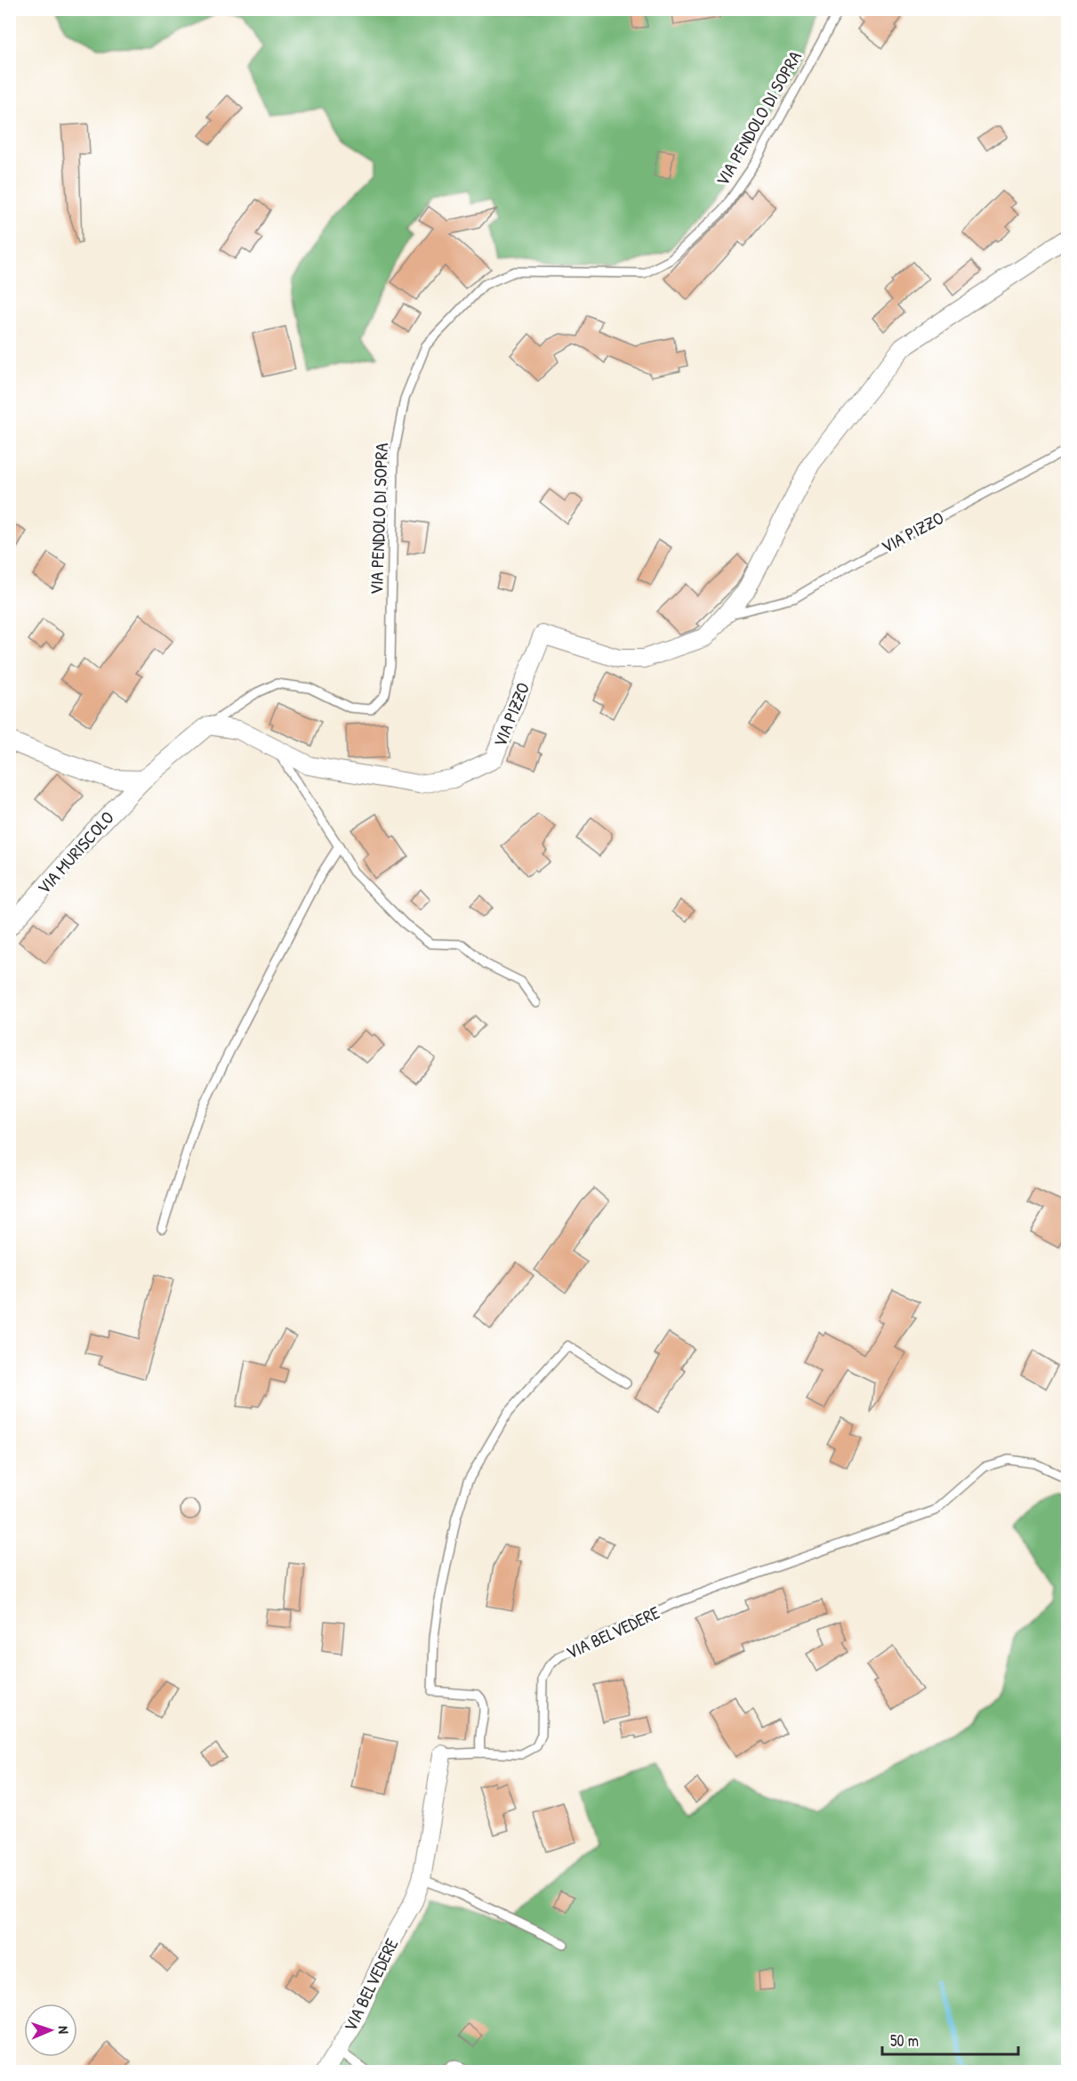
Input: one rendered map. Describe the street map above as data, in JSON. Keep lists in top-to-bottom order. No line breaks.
{"streets":{"street":["VIA PIZZO","VIA MURISCOLO","VIA BELVEDERE"],"lane":["VIA PENDOLO DI SOPRA"]},"crossings":[["VIA PENDOLO DI SOPRA","VIA PIZZO"],["VIA PENDOLO DI SOPRA","VIA MURISCOLO"],["VIA PIZZO","VIA MURISCOLO"]],"scale_bar":"50 m","north":"right"}
